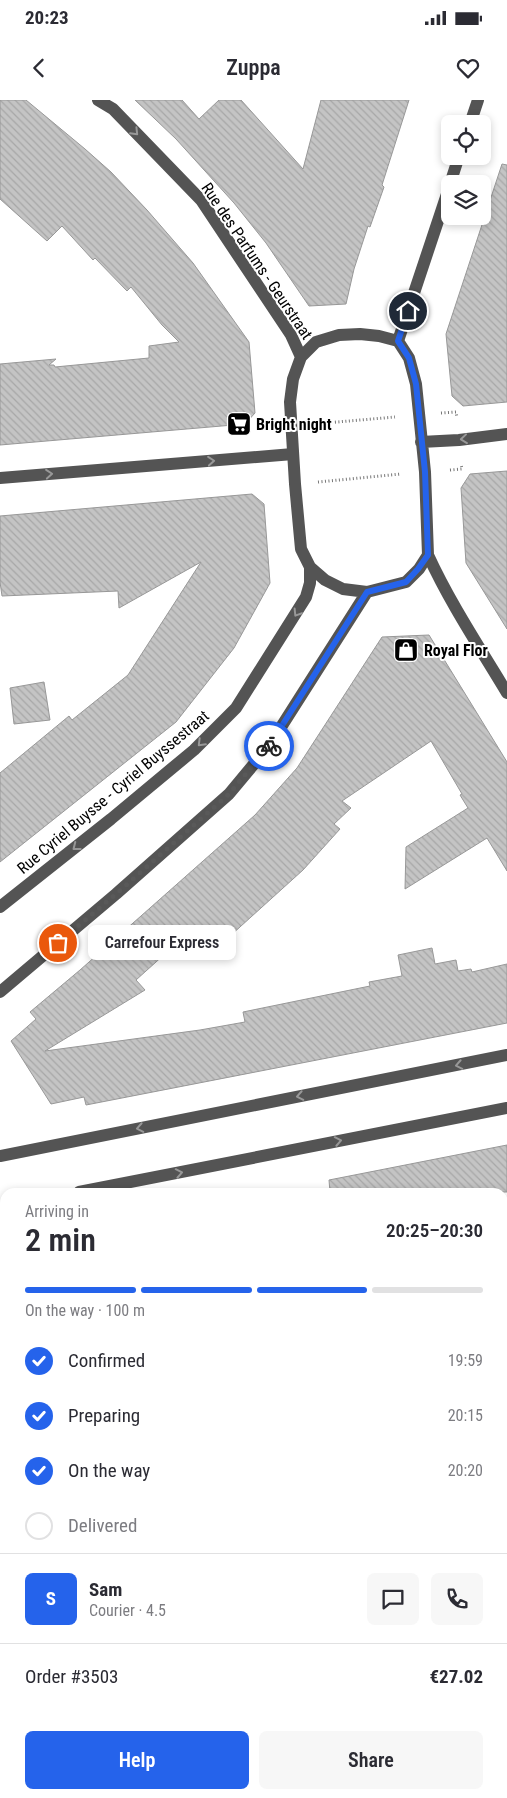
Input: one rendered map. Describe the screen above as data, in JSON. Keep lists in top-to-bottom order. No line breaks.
{"streets":{"street":["Rue des Parfums - Geurstraat","Rue Cyriel Buysse - Cyriel Buyssestraat"]},"one_way":["Rue des Parfums - Geurstraat"],"places":{"supermarket":["Bright night"],"shop":["Royal Flor"],"other":["Carrefour Express"]},"page":{"status":"20:23","header":"Zuppa","bubble":"Carrefour Express","heading":["2 min","Arriving in","20:25–20:30"],"panel":["Sam","Courier · 4.5","Order #3503","€27.02"],"bar":"On the way · 100 m","list":[["Confirmed","19:59"],["Preparing","20:15"],["On the way","20:20"],"Delivered"],"round":"S","buttons":["Help","Share"]}}
